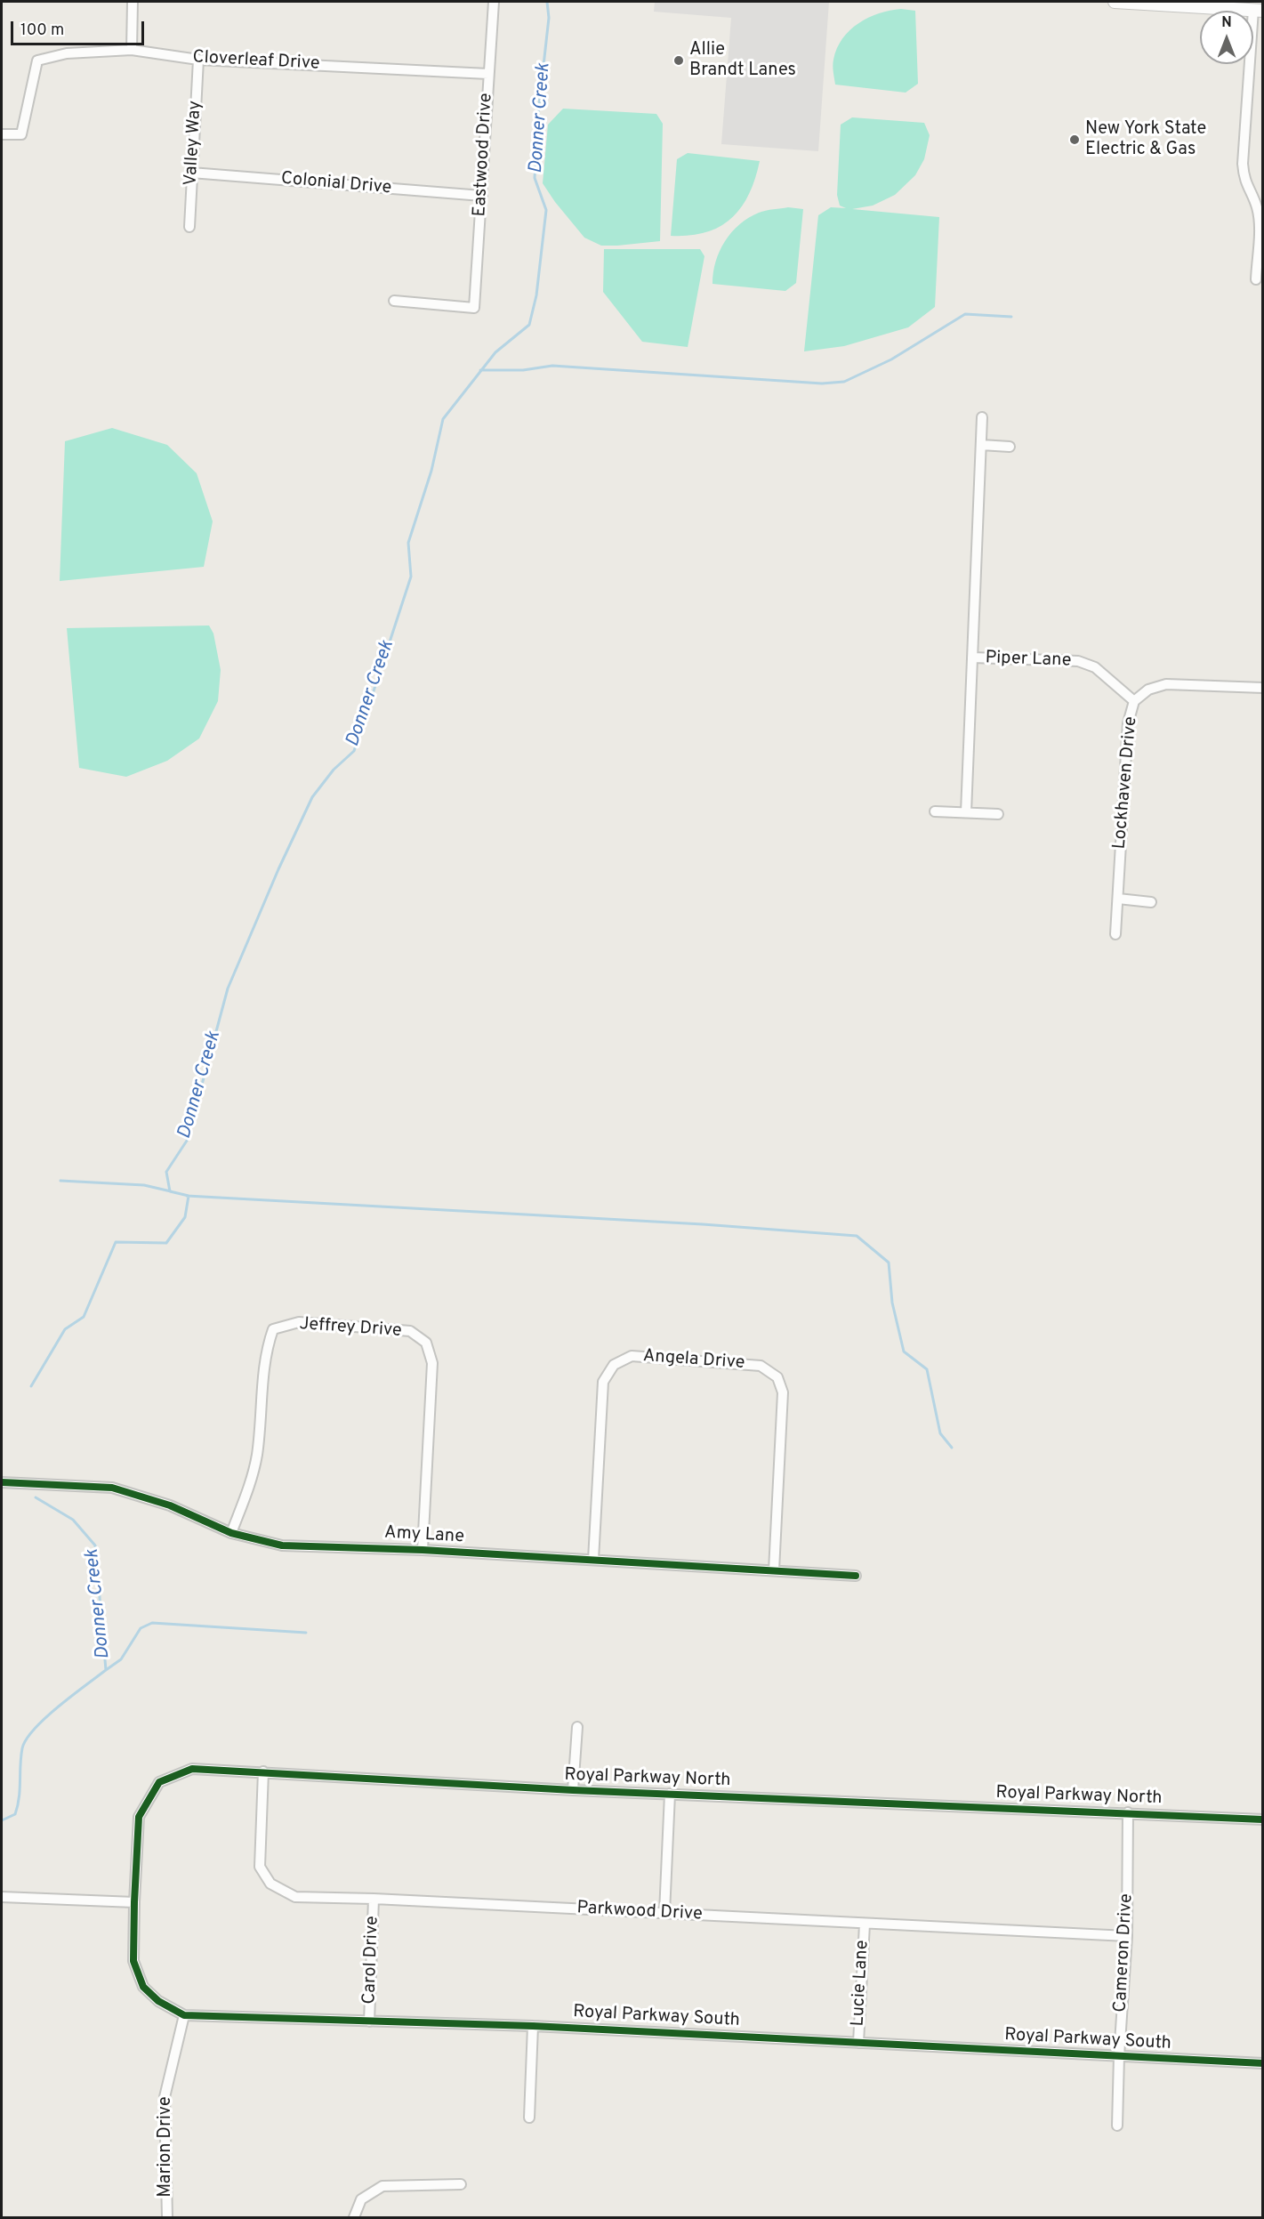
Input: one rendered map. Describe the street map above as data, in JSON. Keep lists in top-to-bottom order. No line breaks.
{"streets":{"street":["Cloverleaf Drive","Valley Way","Eastwood Drive","Colonial Drive","Piper Lane","Lockhaven Drive","Jeffrey Drive","Angela Drive","Amy Lane","Royal Parkway North","Parkwood Drive","Cameron Drive","Carol Drive","Lucie Lane","Royal Parkway South","Marion Drive"]},"crossings":[["Cloverleaf Drive","Valley Way"],["Cloverleaf Drive","Eastwood Drive"],["Valley Way","Colonial Drive"],["Eastwood Drive","Colonial Drive"],["Piper Lane","Lockhaven Drive"],["Jeffrey Drive","Amy Lane"],["Angela Drive","Amy Lane"],["Royal Parkway North","Parkwood Drive"],["Royal Parkway North","Cameron Drive"],["Royal Parkway North","Royal Parkway South"],["Parkwood Drive","Cameron Drive"],["Parkwood Drive","Carol Drive"],["Parkwood Drive","Lucie Lane"],["Cameron Drive","Royal Parkway South"],["Carol Drive","Royal Parkway South"],["Lucie Lane","Royal Parkway South"],["Royal Parkway South","Marion Drive"]],"water":["Donner Creek"],"places":["Allie Brandt Lanes","New York State Electric & Gas"],"scale_bar":"100 m","north":"top"}
